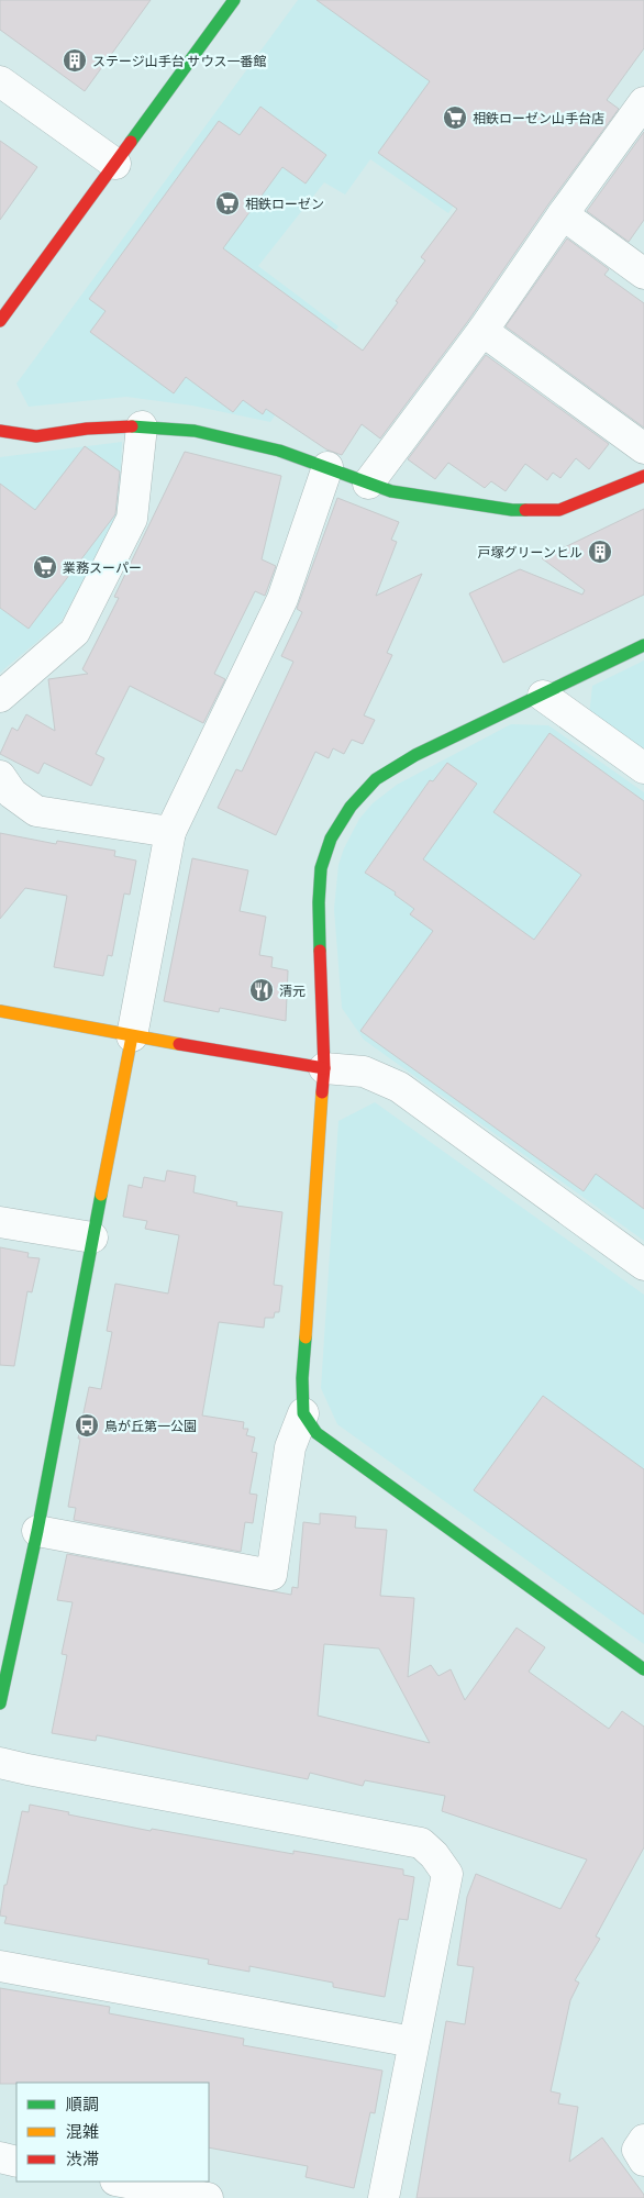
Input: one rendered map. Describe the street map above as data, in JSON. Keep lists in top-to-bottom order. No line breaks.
{"places":{"building":["ステージ山手台 サウス一番館","戸塚グリーンヒル"],"supermarket":["相鉄ローゼン山手台店","相鉄ローゼン","業務スーパー"],"restaurant":["清元"],"bus stop":["鳥が丘第一公園"]},"legend":["順調","混雑","渋滞"]}
